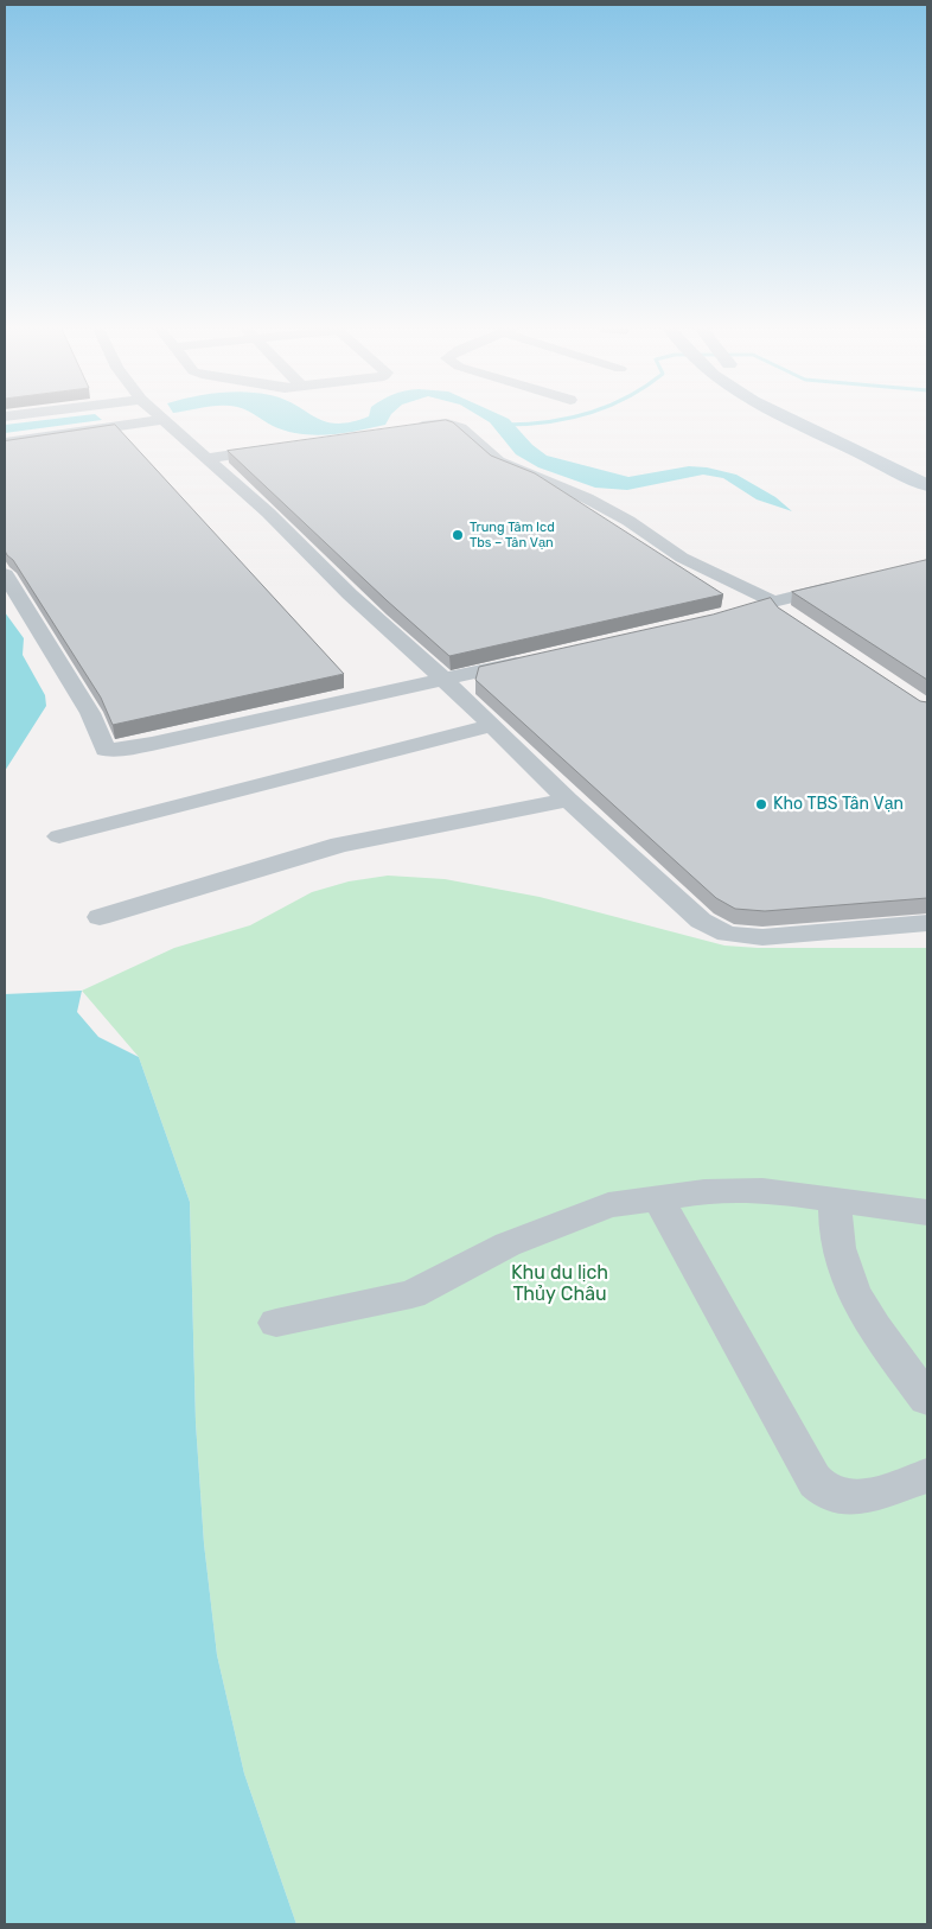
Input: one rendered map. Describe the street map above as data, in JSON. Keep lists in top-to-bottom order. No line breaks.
{"parks":["Khu du lịch Thủy Châu"],"places":["Trung Tâm Icd Tbs – Tân Vạn","Kho TBS Tân Vạn"]}
